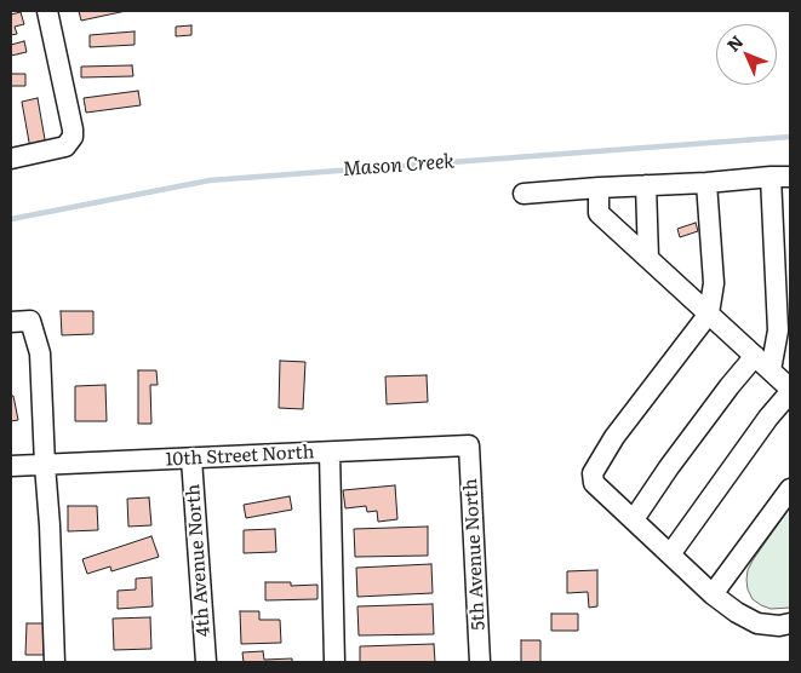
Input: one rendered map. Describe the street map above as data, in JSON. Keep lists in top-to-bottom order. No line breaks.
{"streets":{"street":["10th Street North","5th Avenue North","4th Avenue North"]},"crossings":[["10th Street North","5th Avenue North"],["10th Street North","4th Avenue North"]],"water":["Mason Creek"],"north":"top left"}
